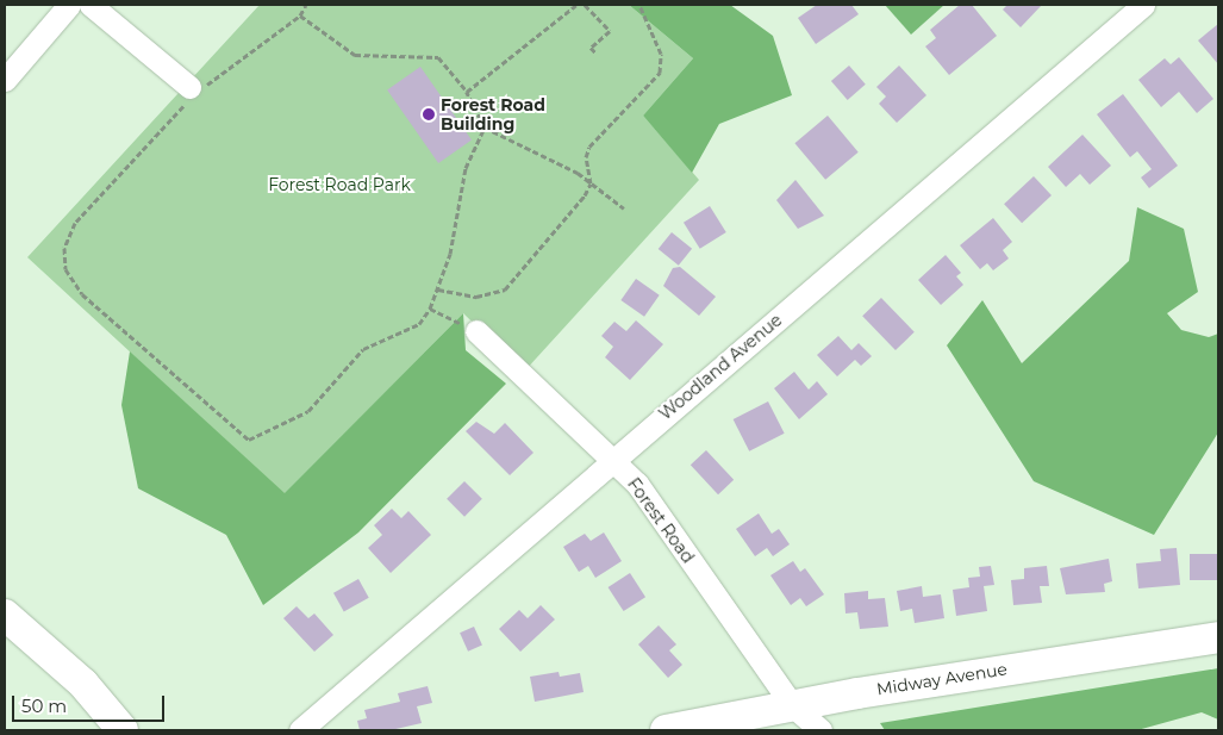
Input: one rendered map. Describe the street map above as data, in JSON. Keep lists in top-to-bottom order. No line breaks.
{"streets":{"main road":["Midway Avenue"],"street":["Woodland Avenue","Forest Road"]},"crossings":[["Woodland Avenue","Forest Road"],["Forest Road","Midway Avenue"]],"parks":["Forest Road Park"],"places":["Forest Road Building"],"scale_bar":"50 m"}
